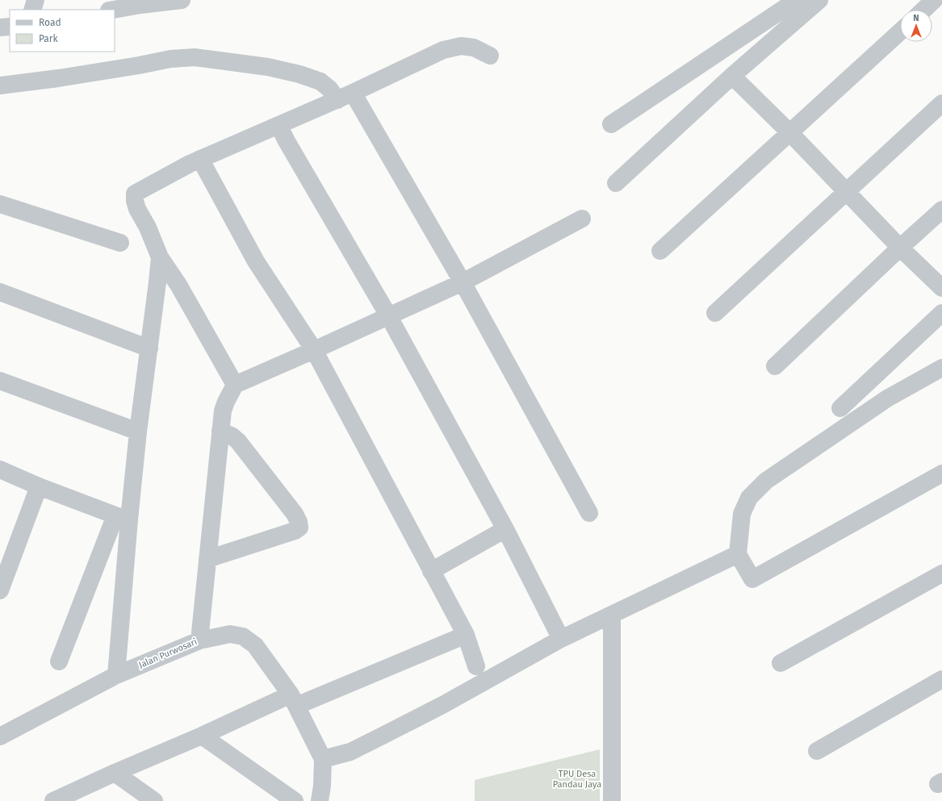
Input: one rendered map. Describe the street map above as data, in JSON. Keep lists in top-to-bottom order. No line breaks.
{"streets":{"street":["Jalan Purwosari"]},"parks":["TPU Desa Pandau Jaya"],"legend":["Road","Park"],"north":"top"}
